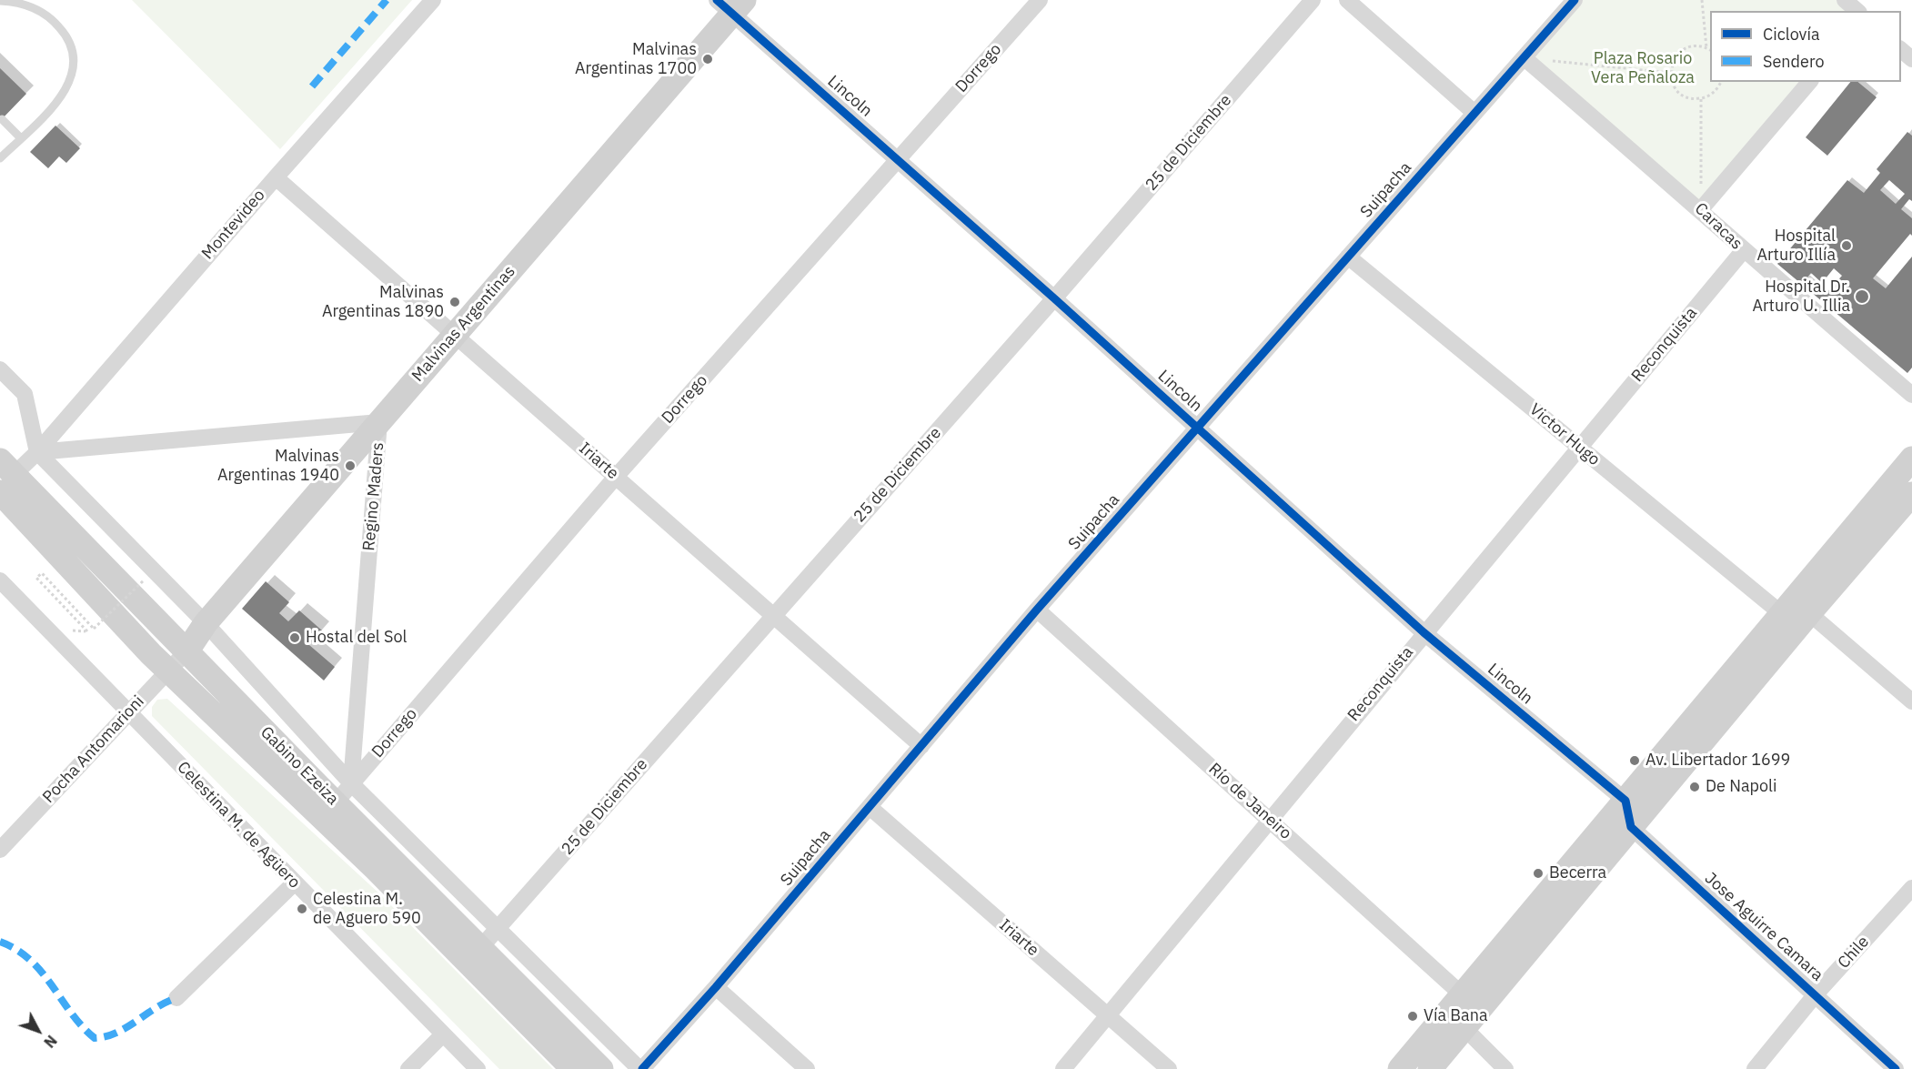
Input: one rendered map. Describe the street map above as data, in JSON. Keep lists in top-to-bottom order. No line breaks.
{"streets":{"main road":["Malvinas Argentinas","Gabino Ezeiza"],"street":["Dorrego","Lincoln","25 de Diciembre","Suipacha","Montevideo","Caracas","Reconquista","Victor Hugo","Iriarte","Regino Maders","Pocha Antomarioni","Río de Janeiro","Celestina M. de Agüero","Jose Aguirre Camara","Chile"]},"crossings":[["Dorrego","Lincoln"],["Dorrego","Iriarte"],["Dorrego","Regino Maders"],["Dorrego","Gabino Ezeiza"],["Lincoln","25 de Diciembre"],["Lincoln","Suipacha"],["Lincoln","Malvinas Argentinas"],["Lincoln","Reconquista"],["25 de Diciembre","Iriarte"],["25 de Diciembre","Gabino Ezeiza"],["Suipacha","Caracas"],["Suipacha","Victor Hugo"],["Suipacha","Iriarte"],["Suipacha","Río de Janeiro"],["Montevideo","Iriarte"],["Montevideo","Regino Maders"],["Montevideo","Gabino Ezeiza"],["Caracas","Reconquista"],["Malvinas Argentinas","Iriarte"],["Malvinas Argentinas","Regino Maders"],["Malvinas Argentinas","Pocha Antomarioni"],["Malvinas Argentinas","Gabino Ezeiza"],["Reconquista","Victor Hugo"],["Reconquista","Iriarte"],["Reconquista","Río de Janeiro"],["Pocha Antomarioni","Gabino Ezeiza"],["Pocha Antomarioni","Celestina M. de Agüero"],["Jose Aguirre Camara","Chile"]],"parks":["Plaza Rosario Vera Peñaloza"],"places":["Malvinas Argentinas 1700","Hospital Arturo Illía","Hospital Dr. Arturo U. Illia","Malvinas Argentinas 1890","Malvinas Argentinas 1940","Hostal del Sol","Av. Libertador 1699","De Napoli","Becerra","Celestina M. de Aguero 590","Vía Bana"],"legend":["Ciclovía","Sendero"],"north":"bottom right"}
